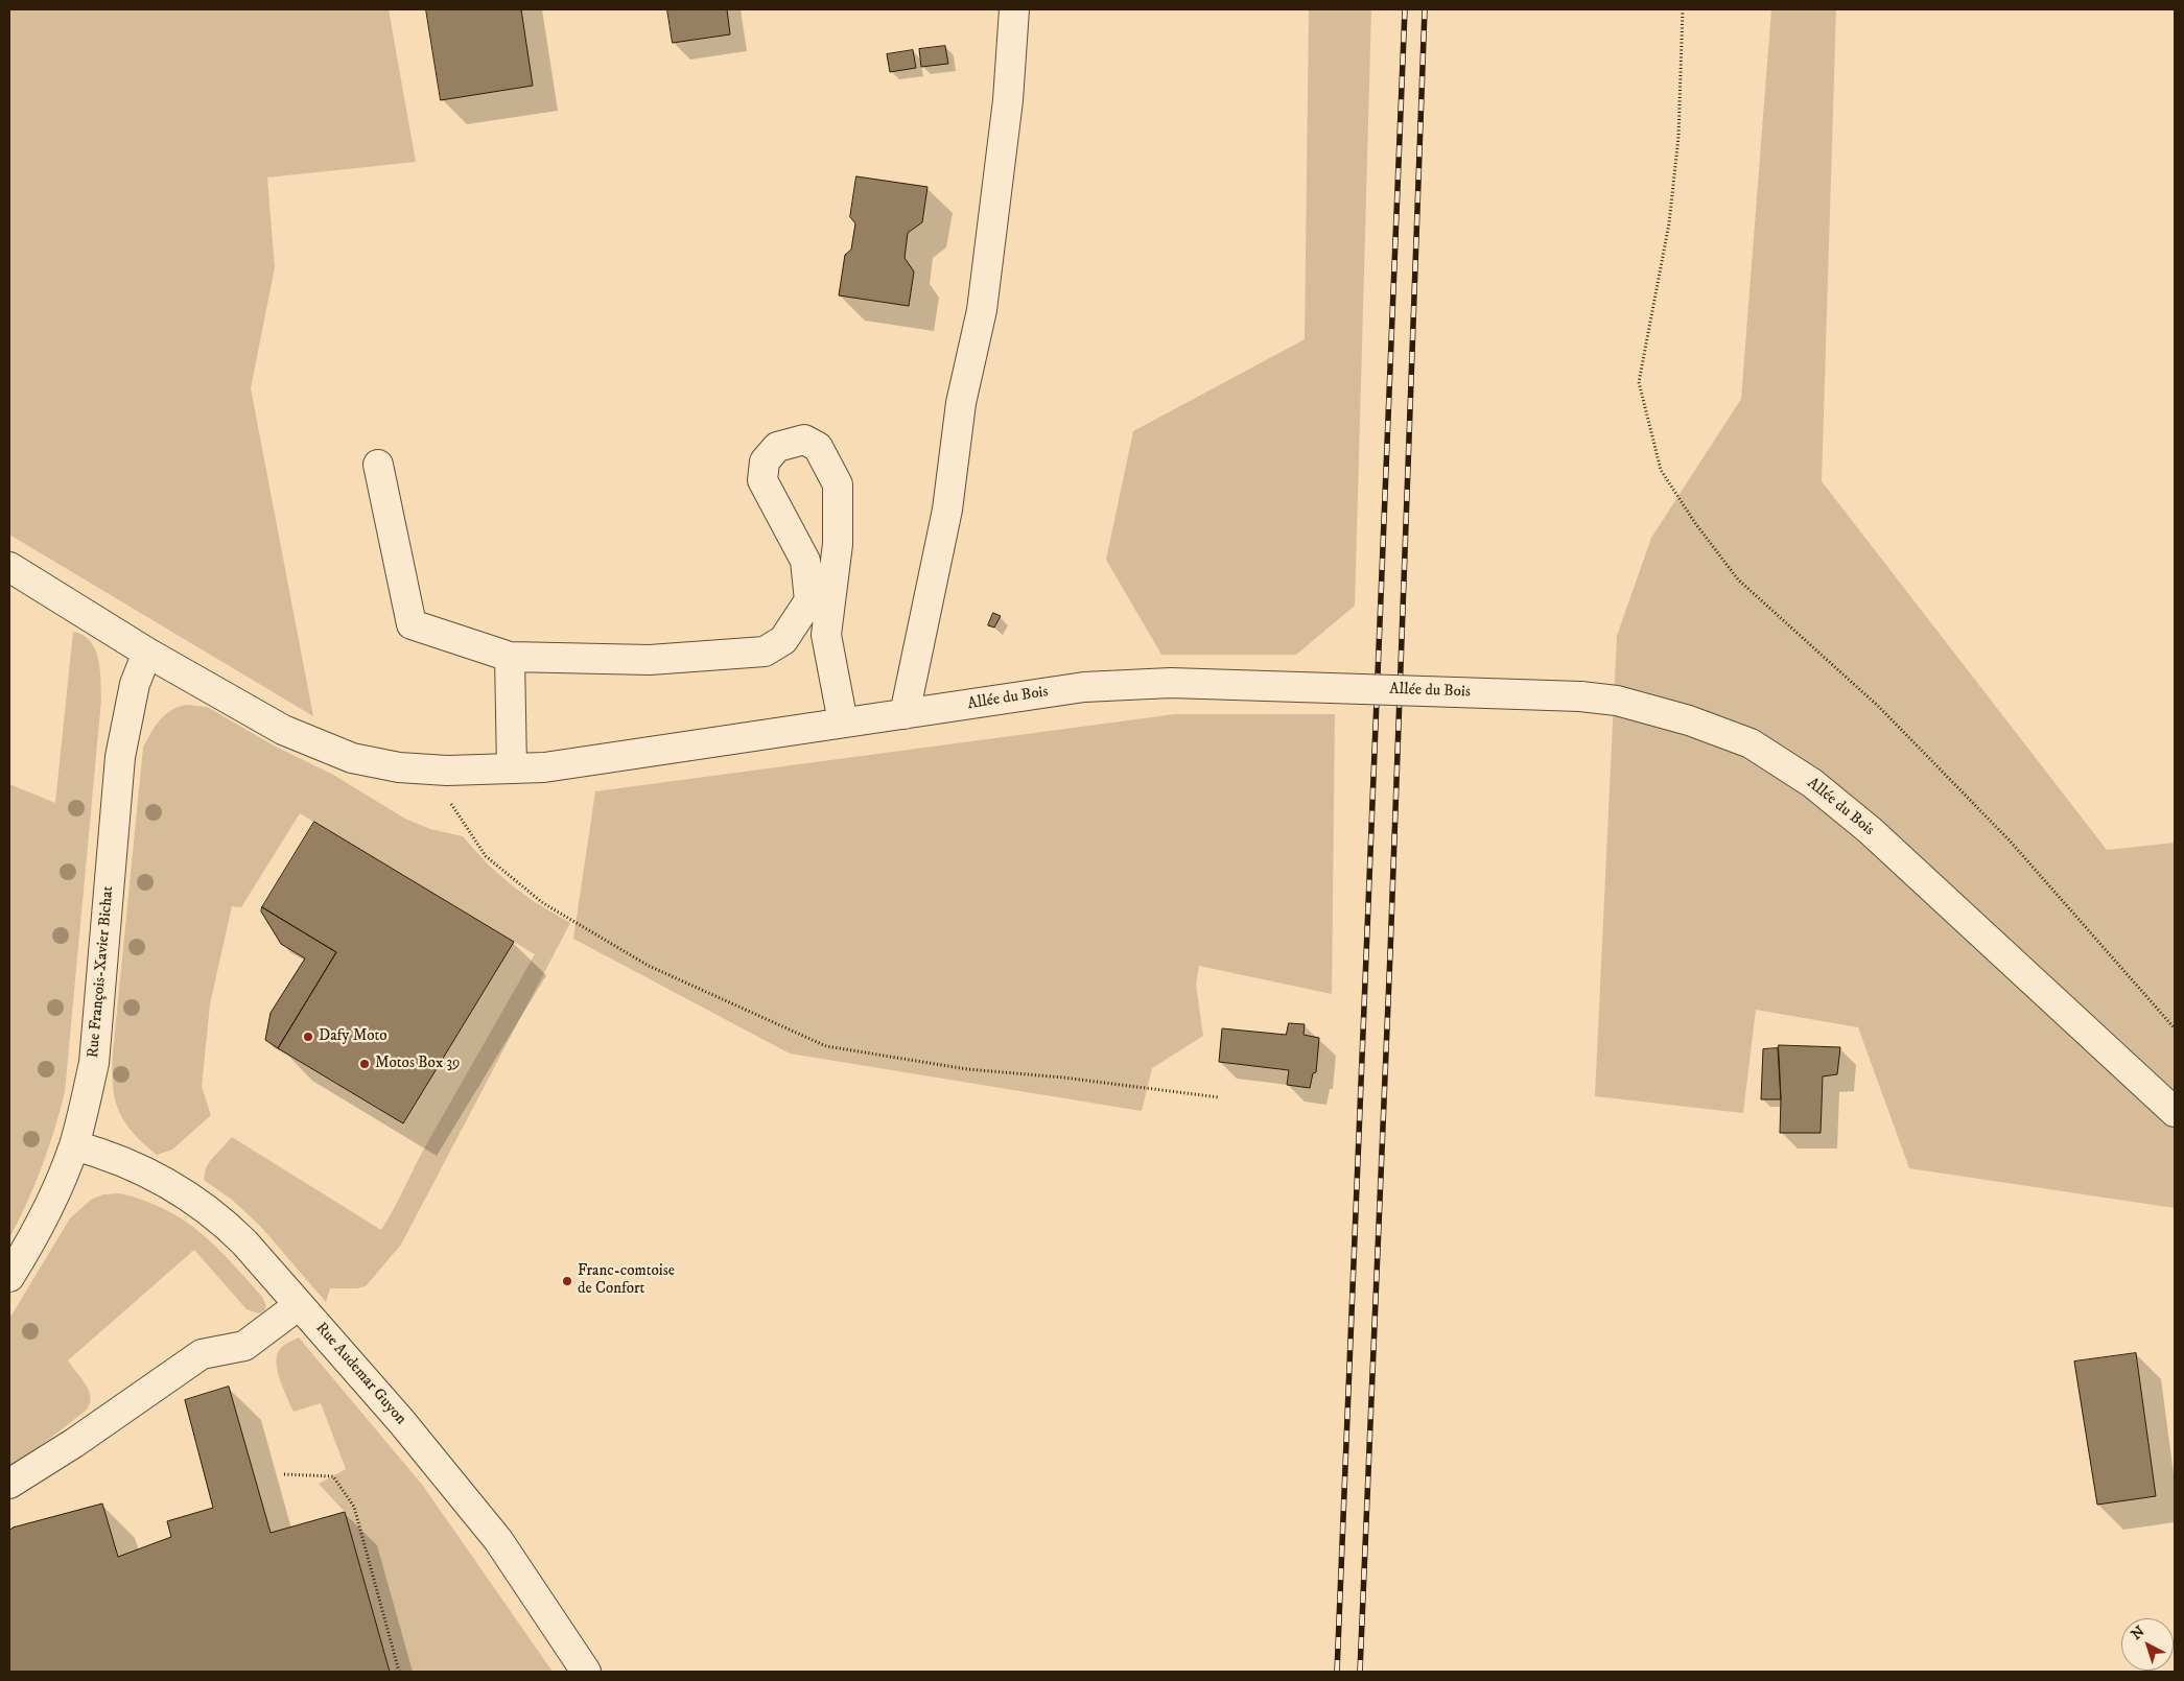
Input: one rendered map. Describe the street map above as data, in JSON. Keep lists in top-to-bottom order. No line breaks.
{"streets":{"street":["Allée du Bois","Rue François-Xavier Bichat","Rue Audemar Guyon"]},"crossings":[["Allée du Bois","Rue François-Xavier Bichat"],["Rue François-Xavier Bichat","Rue Audemar Guyon"]],"places":["Dafy Moto","Motos Box 39","Franc-comtoise de Confort"],"north":"top left"}
